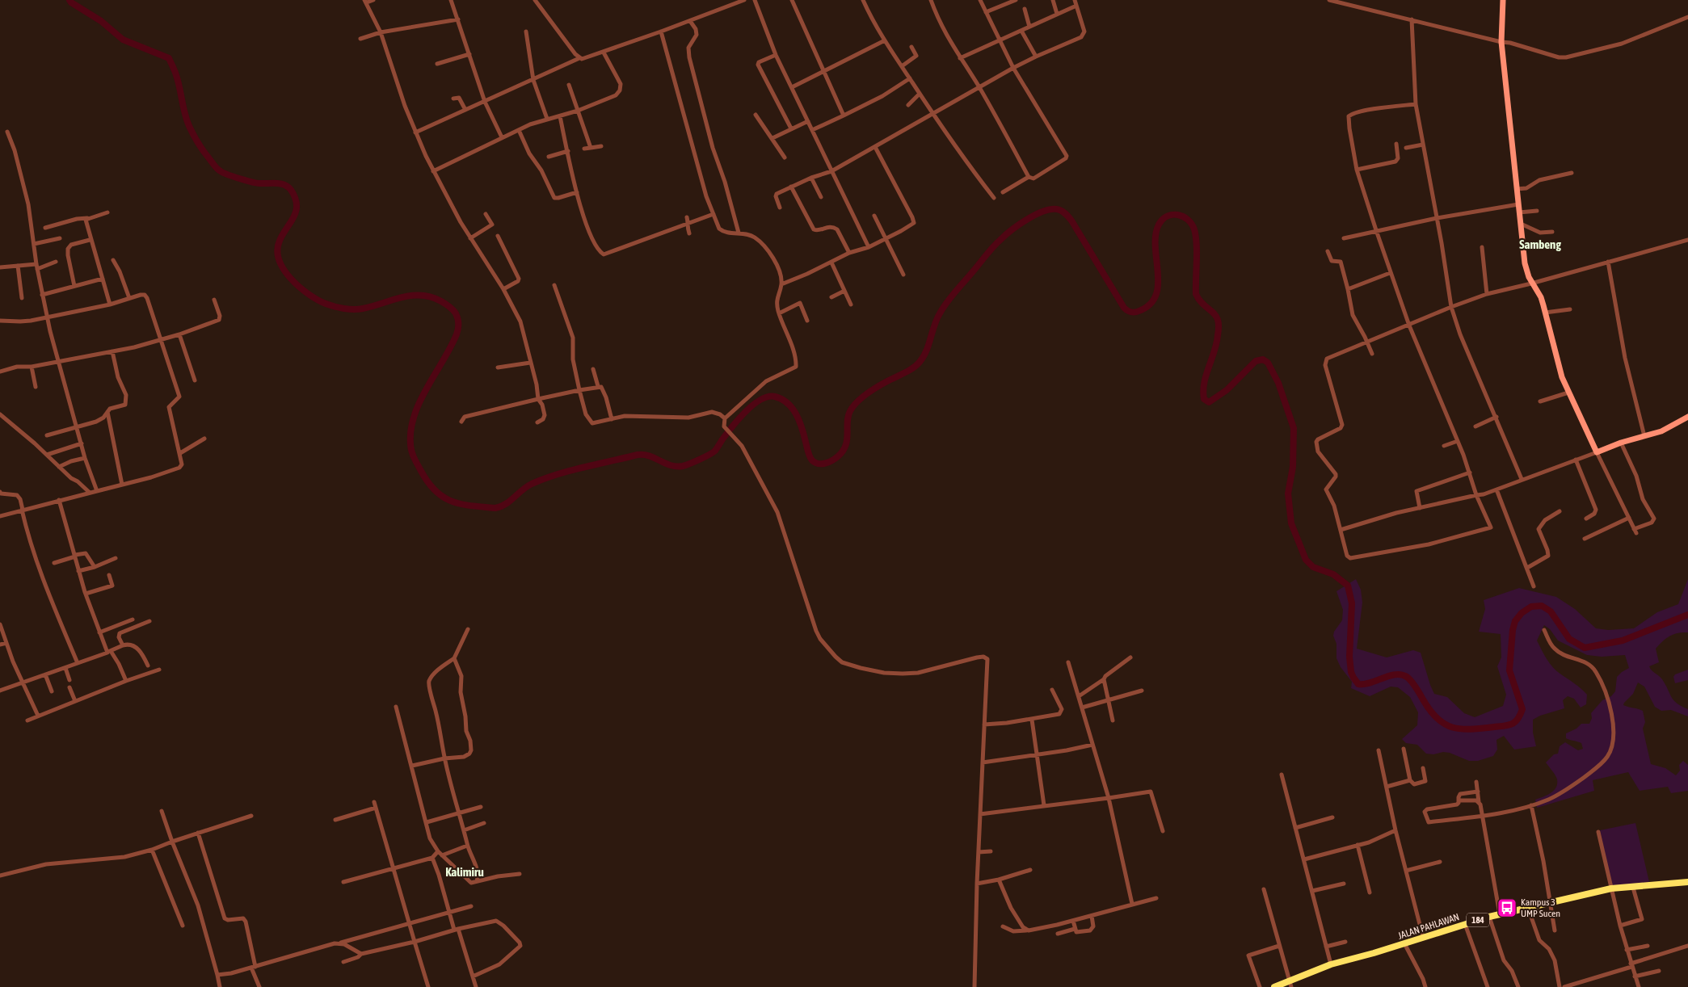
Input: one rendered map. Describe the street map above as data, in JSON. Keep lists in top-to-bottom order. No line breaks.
{"streets":{"main road":["184","JALAN PAHLAWAN"]},"districts":["Sambeng","Kalimiru"],"places":{"bus stop":["Kampus 3 UMP Sucen"]}}
